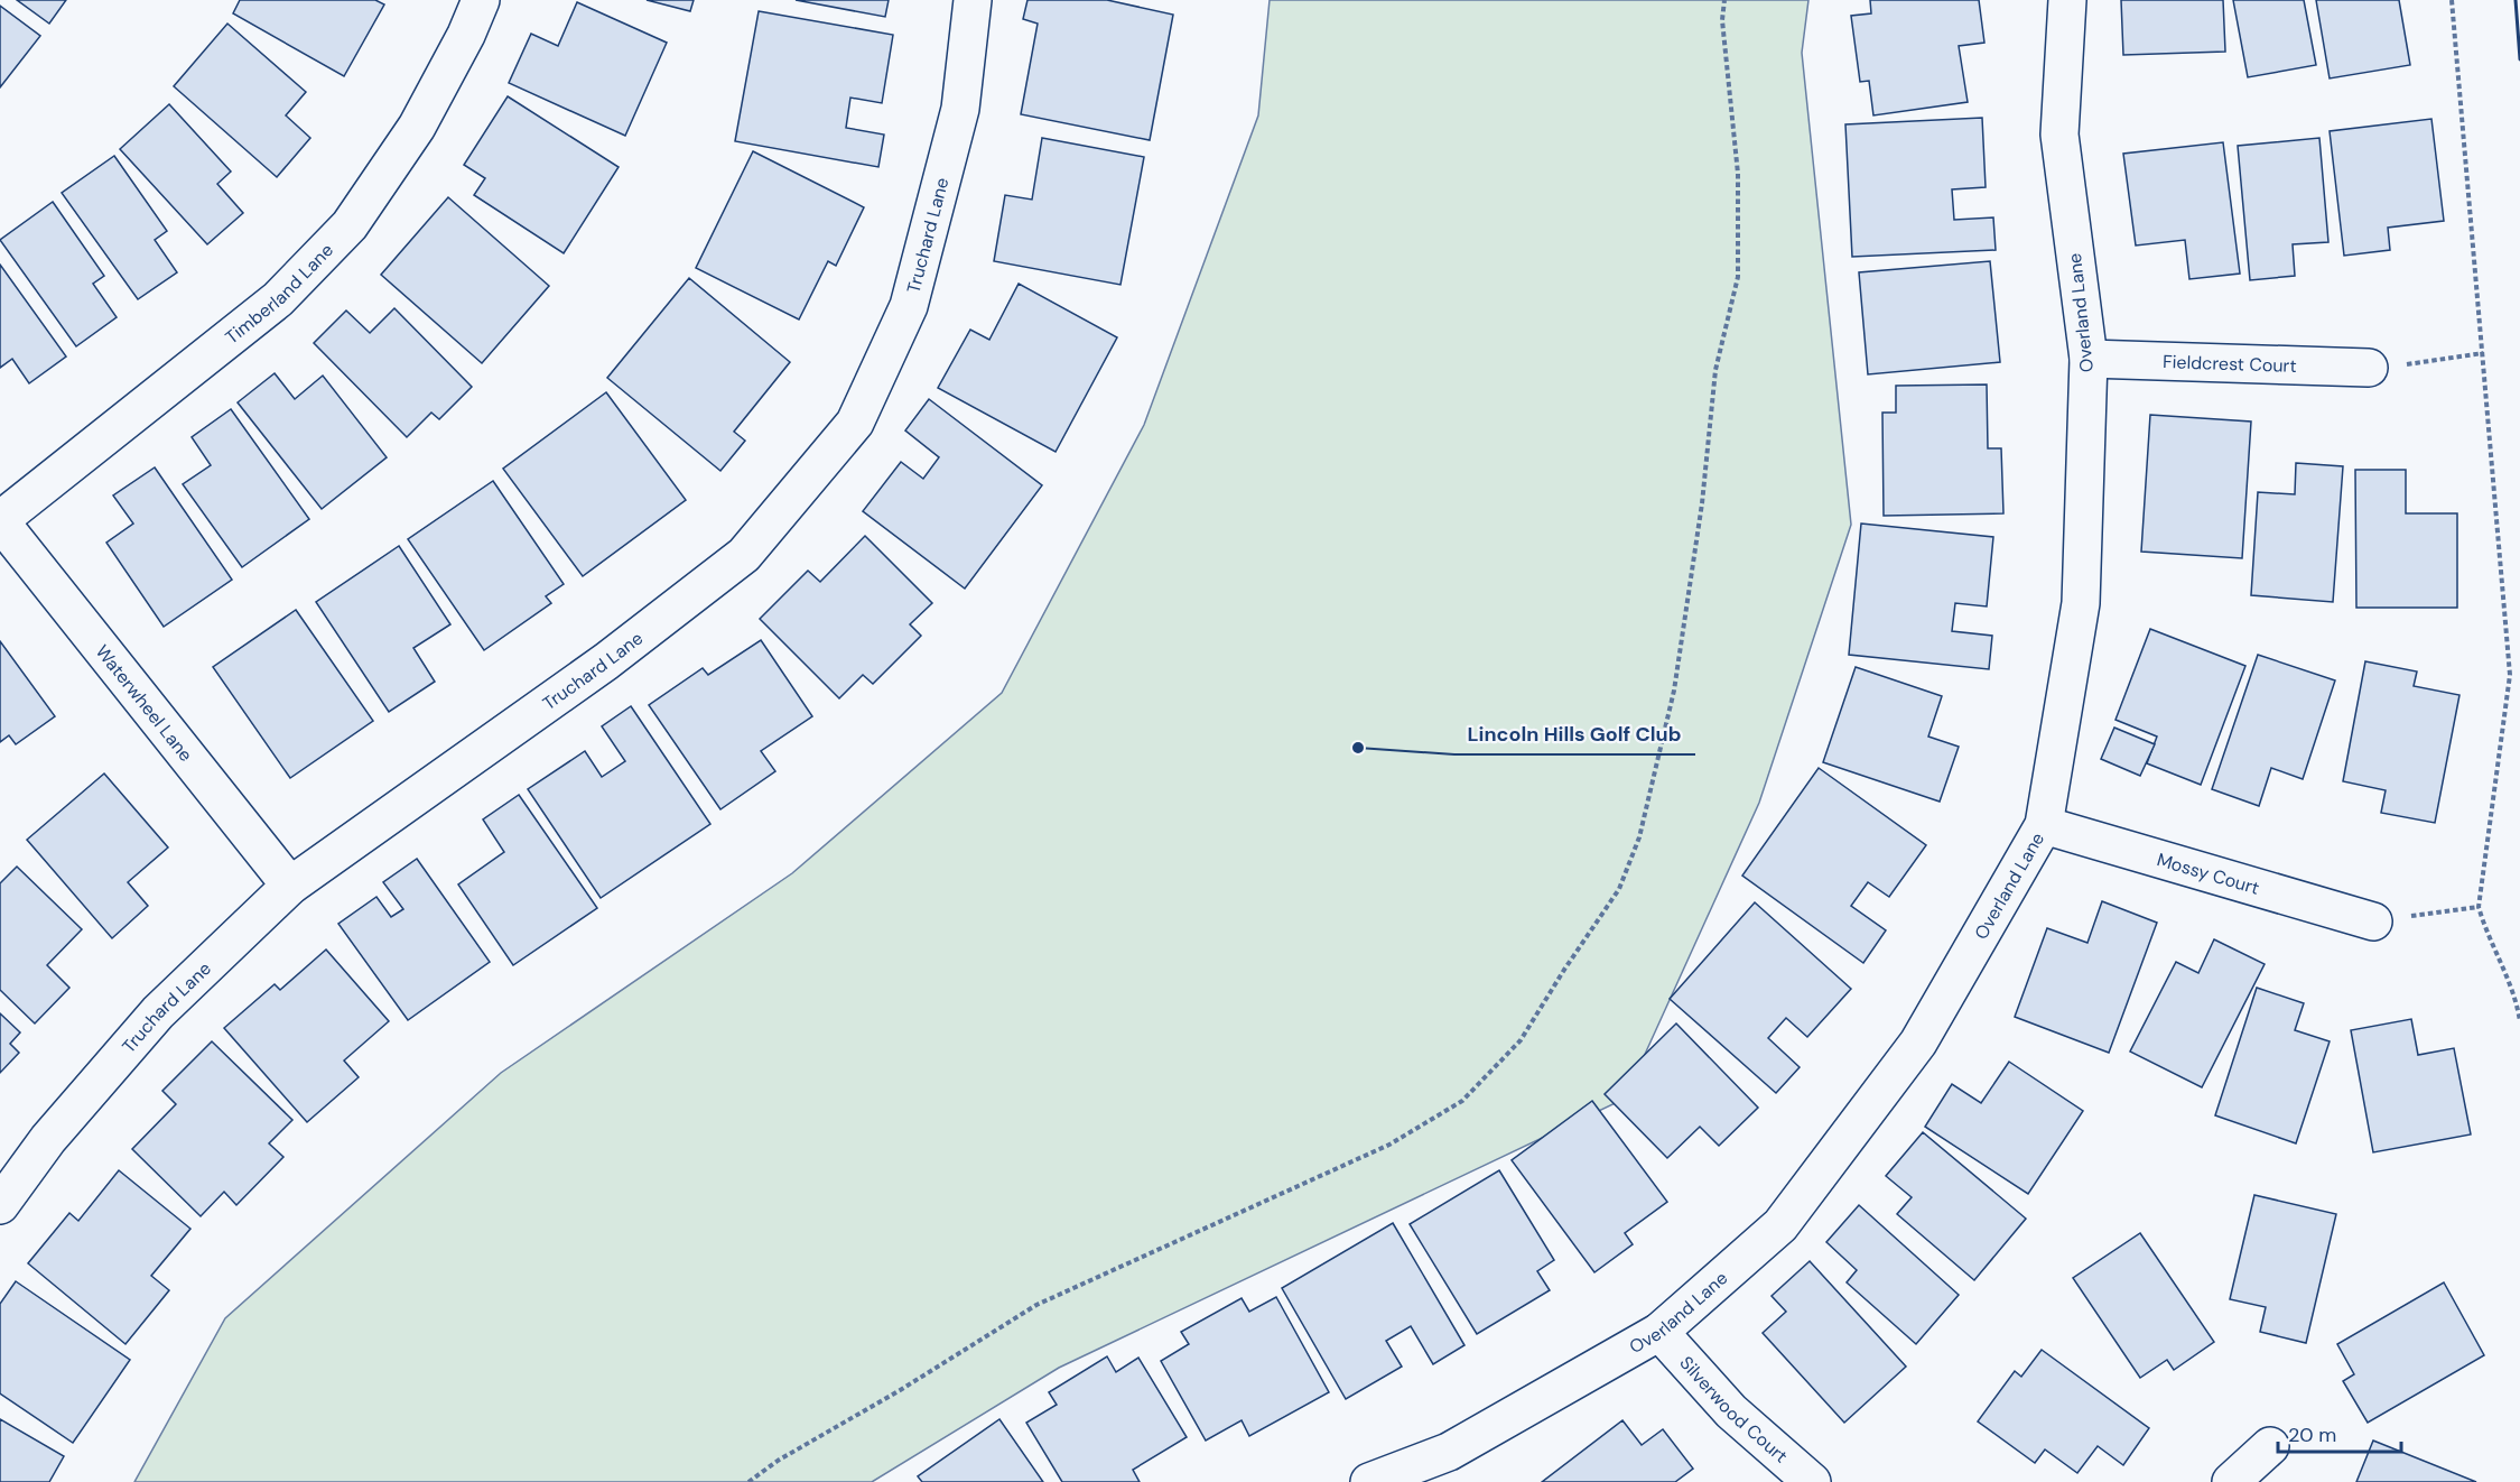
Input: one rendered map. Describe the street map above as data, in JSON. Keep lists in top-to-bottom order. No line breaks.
{"streets":{"street":["Truchard Lane","Timberland Lane","Overland Lane","Fieldcrest Court","Waterwheel Lane","Mossy Court","Silverwood Court"]},"crossings":[["Truchard Lane","Waterwheel Lane"],["Timberland Lane","Waterwheel Lane"],["Overland Lane","Fieldcrest Court"],["Overland Lane","Mossy Court"],["Overland Lane","Silverwood Court"]],"places":["Lincoln Hills Golf Club"],"scale_bar":"20 m"}
